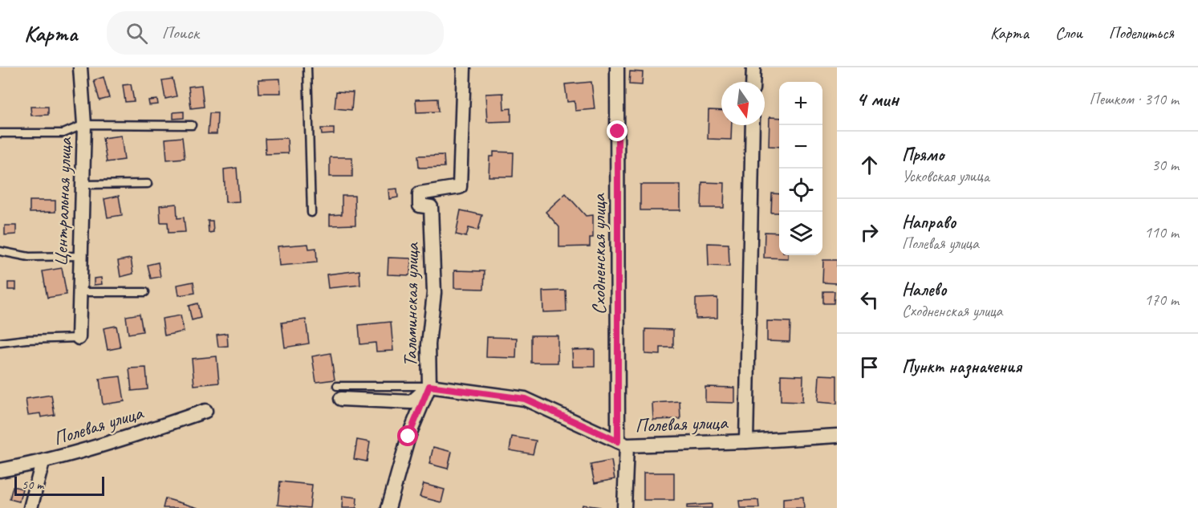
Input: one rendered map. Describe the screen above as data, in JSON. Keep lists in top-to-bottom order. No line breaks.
{"streets":{"street":["Центральная улица","Сходненская улица","Тальминская улица","Полевая улица"]},"crossings":[["Сходненская улица","Полевая улица"],["Тальминская улица","Полевая улица"]],"scale_bar":"50 m","north":"bottom","page":{"header":"Карта","search":"Поиск","nav":["Карта","Слои","Поделиться"],"heading":["4 мин","Пешком · 310 m"],"map_buttons":["+","−"],"list":[["Прямо","Усковская улица","30 m"],["Направо","Полевая улица","110 m"],["Налево","Сходненская улица","170 m"],"Пункт назначения"],"scale":"50 m"}}
